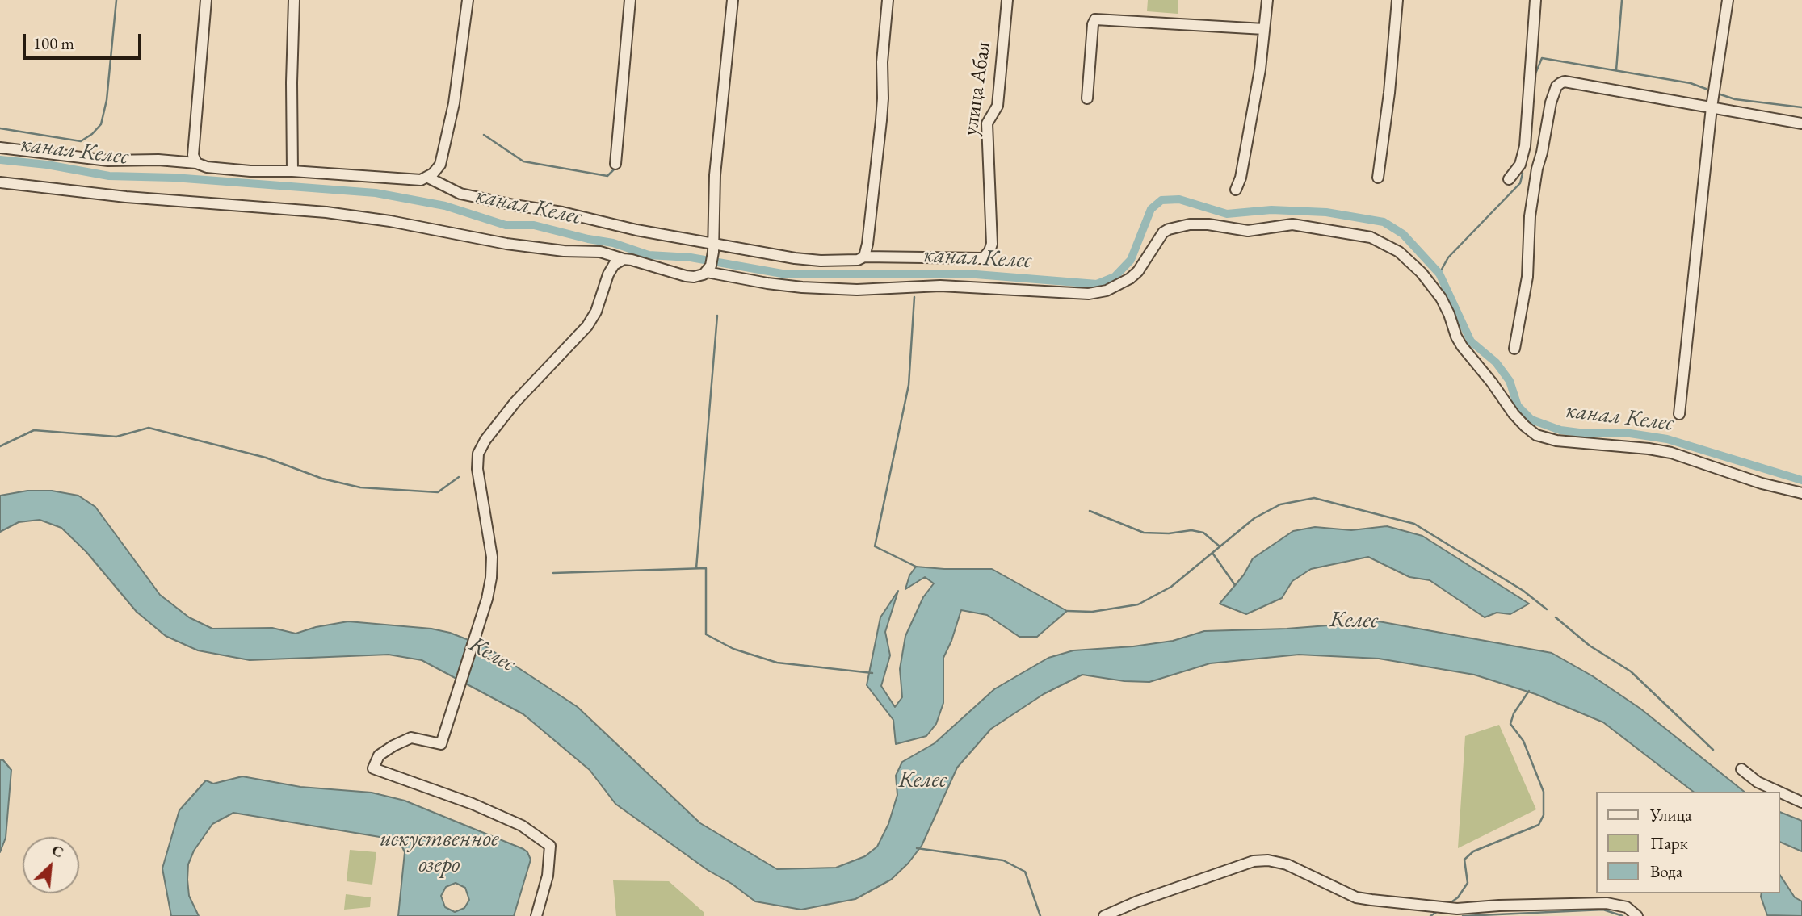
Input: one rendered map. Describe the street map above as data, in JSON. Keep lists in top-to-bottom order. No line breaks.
{"streets":{"street":["улица Абая"]},"water":["канал Келес","Келес","искуственное озеро"],"legend":["Улица","Парк","Вода"],"scale_bar":"100 m","north":"top right"}
